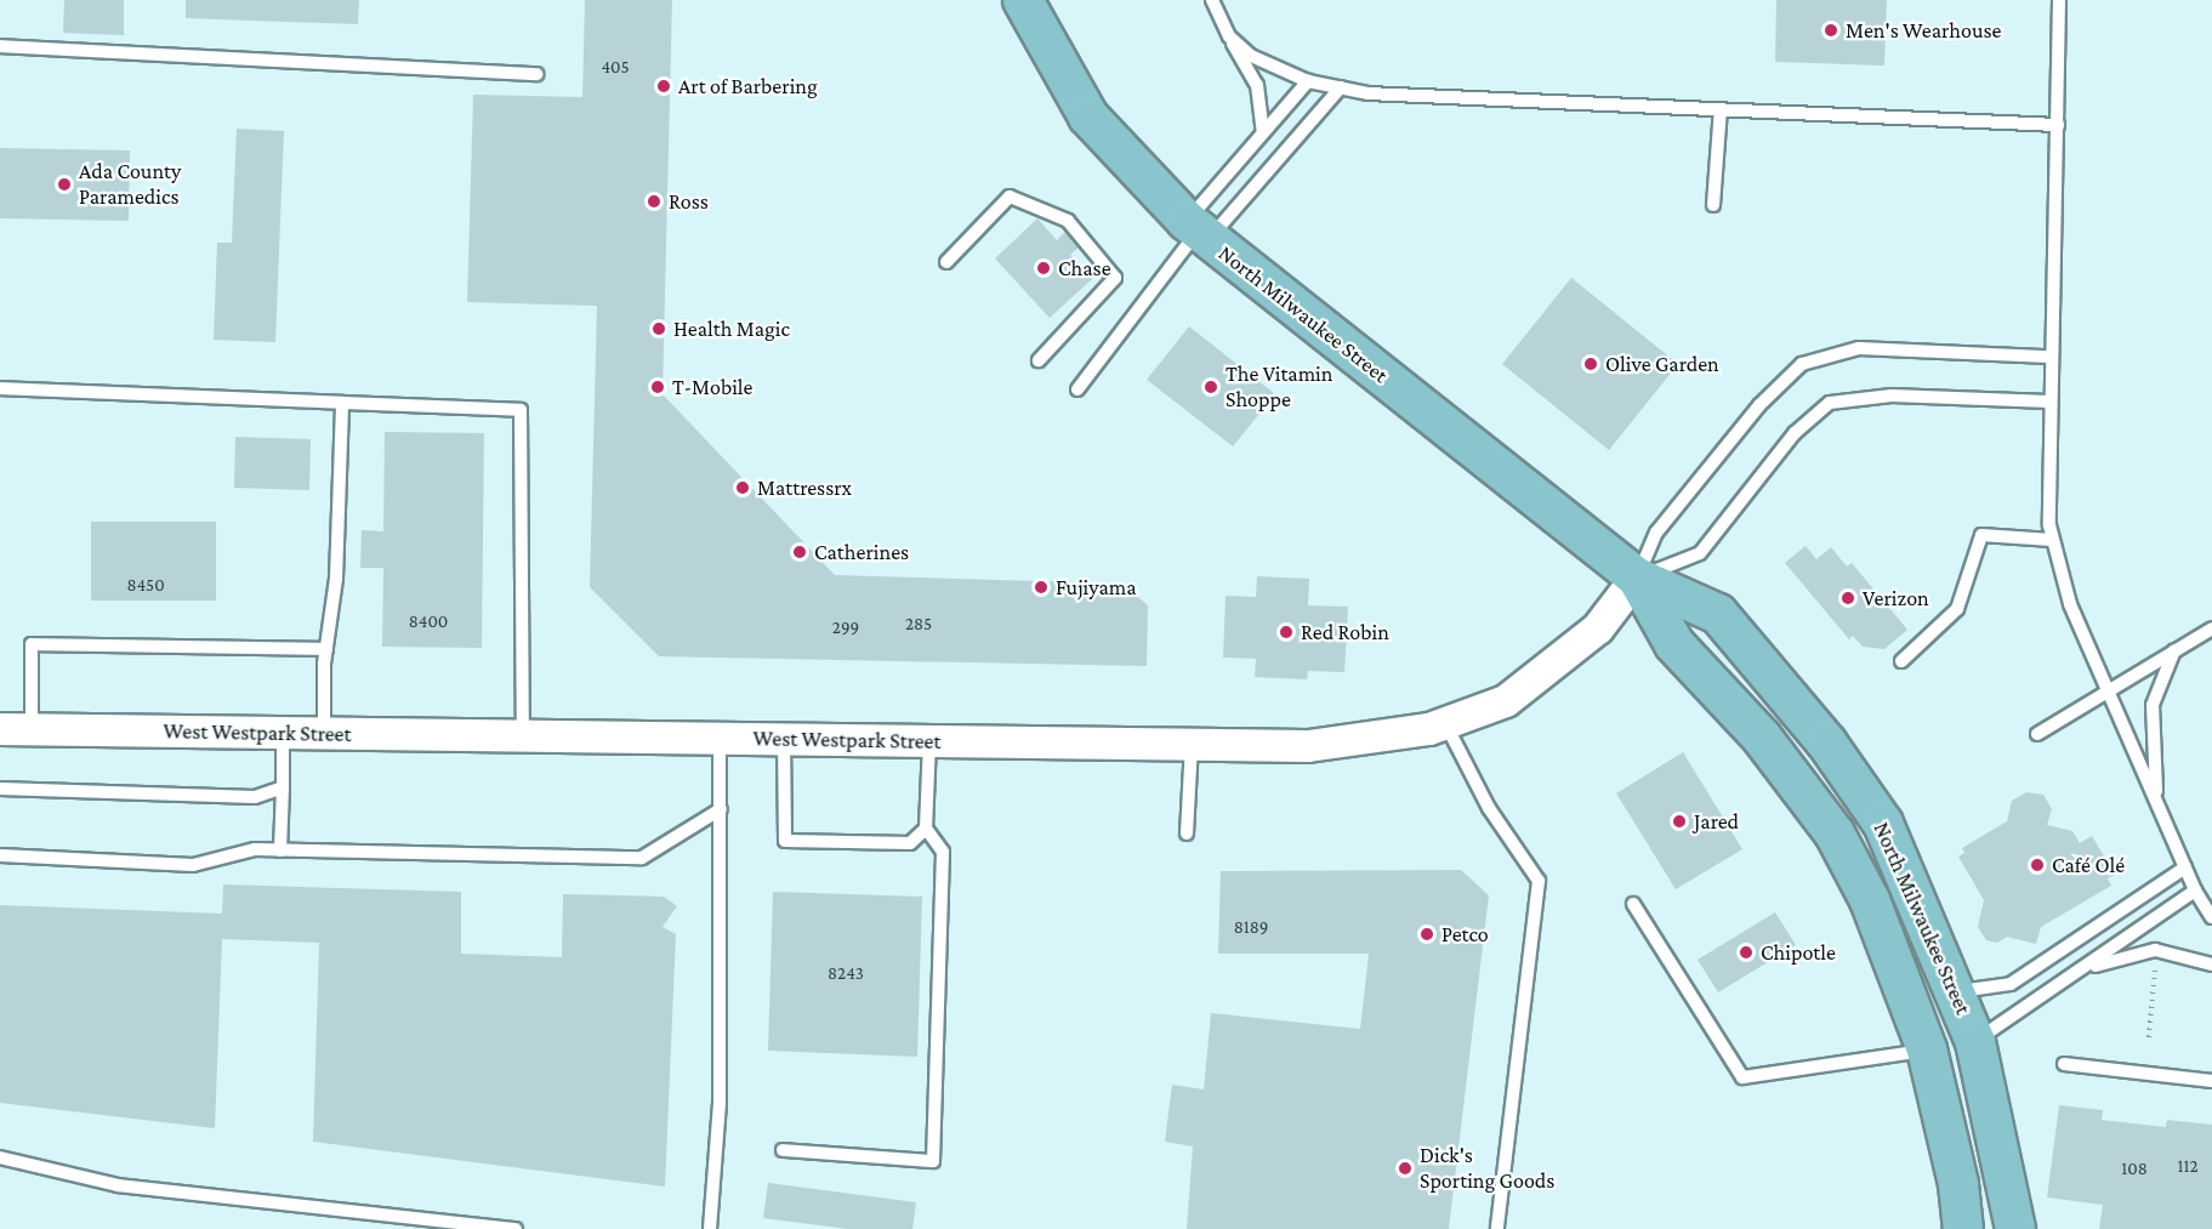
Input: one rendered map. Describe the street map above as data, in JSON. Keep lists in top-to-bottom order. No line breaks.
{"streets":{"main road":["North Milwaukee Street"],"street":["West Westpark Street"]},"crossings":[["North Milwaukee Street","West Westpark Street"]],"places":["Men's Wearhouse","Art of Barbering","Ada County Paramedics","Ross","Chase","Health Magic","Olive Garden","T-Mobile","The Vitamin Shoppe","Mattressrx","Catherines","Fujiyama","Verizon","Red Robin","Jared","Café Olé","Petco","Chipotle","Dick's Sporting Goods"],"house_numbers":["405","8450","8400","285","299","8189","8243","112","108"]}
